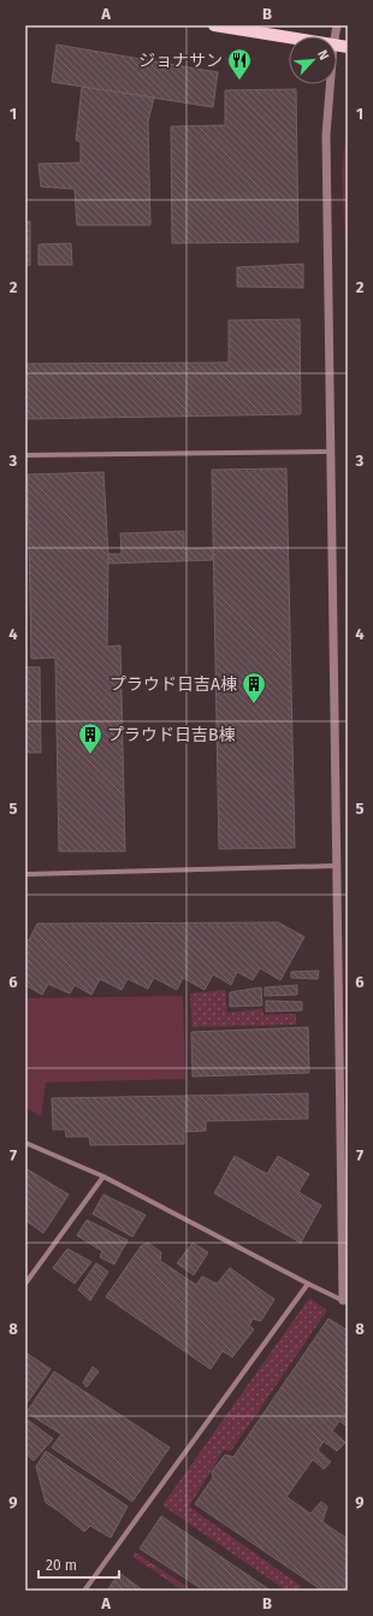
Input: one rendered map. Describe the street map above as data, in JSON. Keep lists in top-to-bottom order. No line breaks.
{"places":{"restaurant":["ジョナサン"],"building":["プラウド日吉A棟","プラウド日吉B棟"]},"scale_bar":"20 m","north":"top right","grid":{"columns":["A","B"],"rows":["1","2","3","4","5","6","7","8","9"]}}
